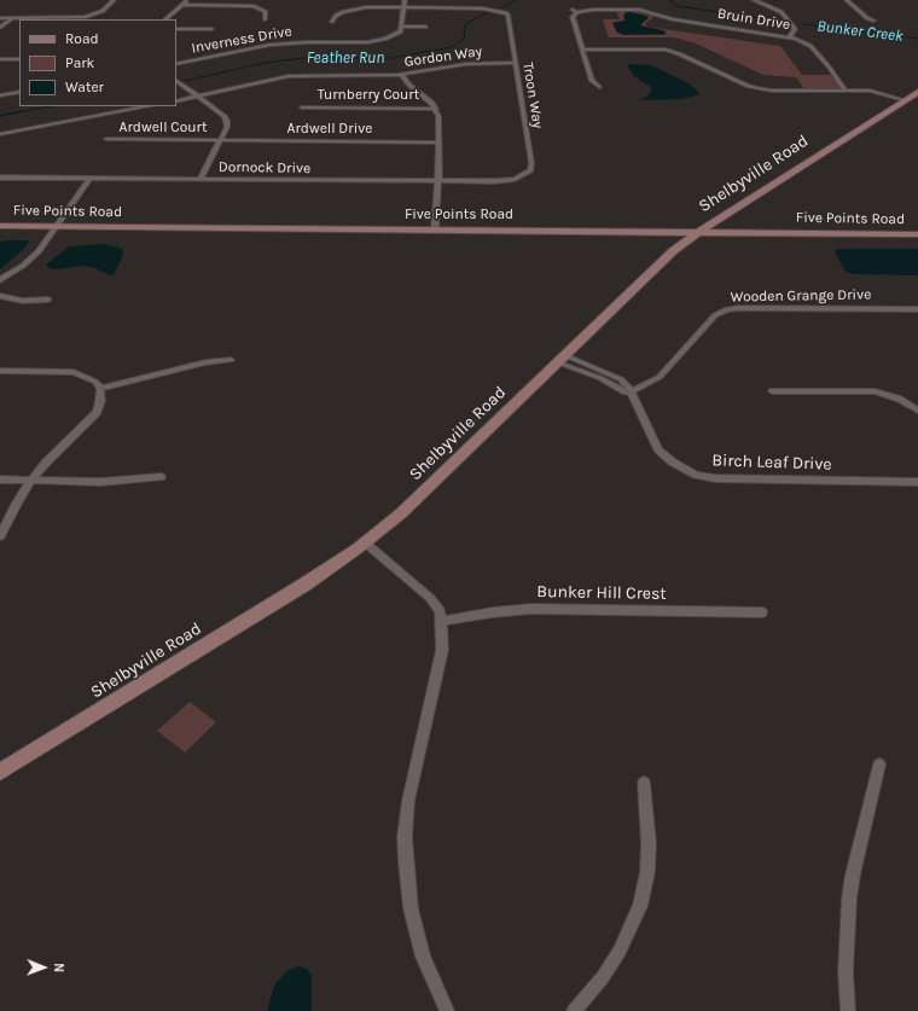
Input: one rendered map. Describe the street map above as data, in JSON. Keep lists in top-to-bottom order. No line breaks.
{"streets":{"main road":["Shelbyville Road","Five Points Road"],"street":["Bruin Drive","Inverness Drive","Gordon Way","Turnberry Court","Troon Way","Ardwell Court","Ardwell Drive","Dornock Drive","Wooden Grange Drive","Birch Leaf Drive","Bunker Hill Crest"]},"crossings":[["Gordon Way","Troon Way"],["Troon Way","Dornock Drive"],["Ardwell Court","Ardwell Drive"],["Shelbyville Road","Five Points Road"],["Wooden Grange Drive","Birch Leaf Drive"]],"water":["Bunker Creek","Feather Run"],"legend":["Road","Park","Water"],"north":"right"}
